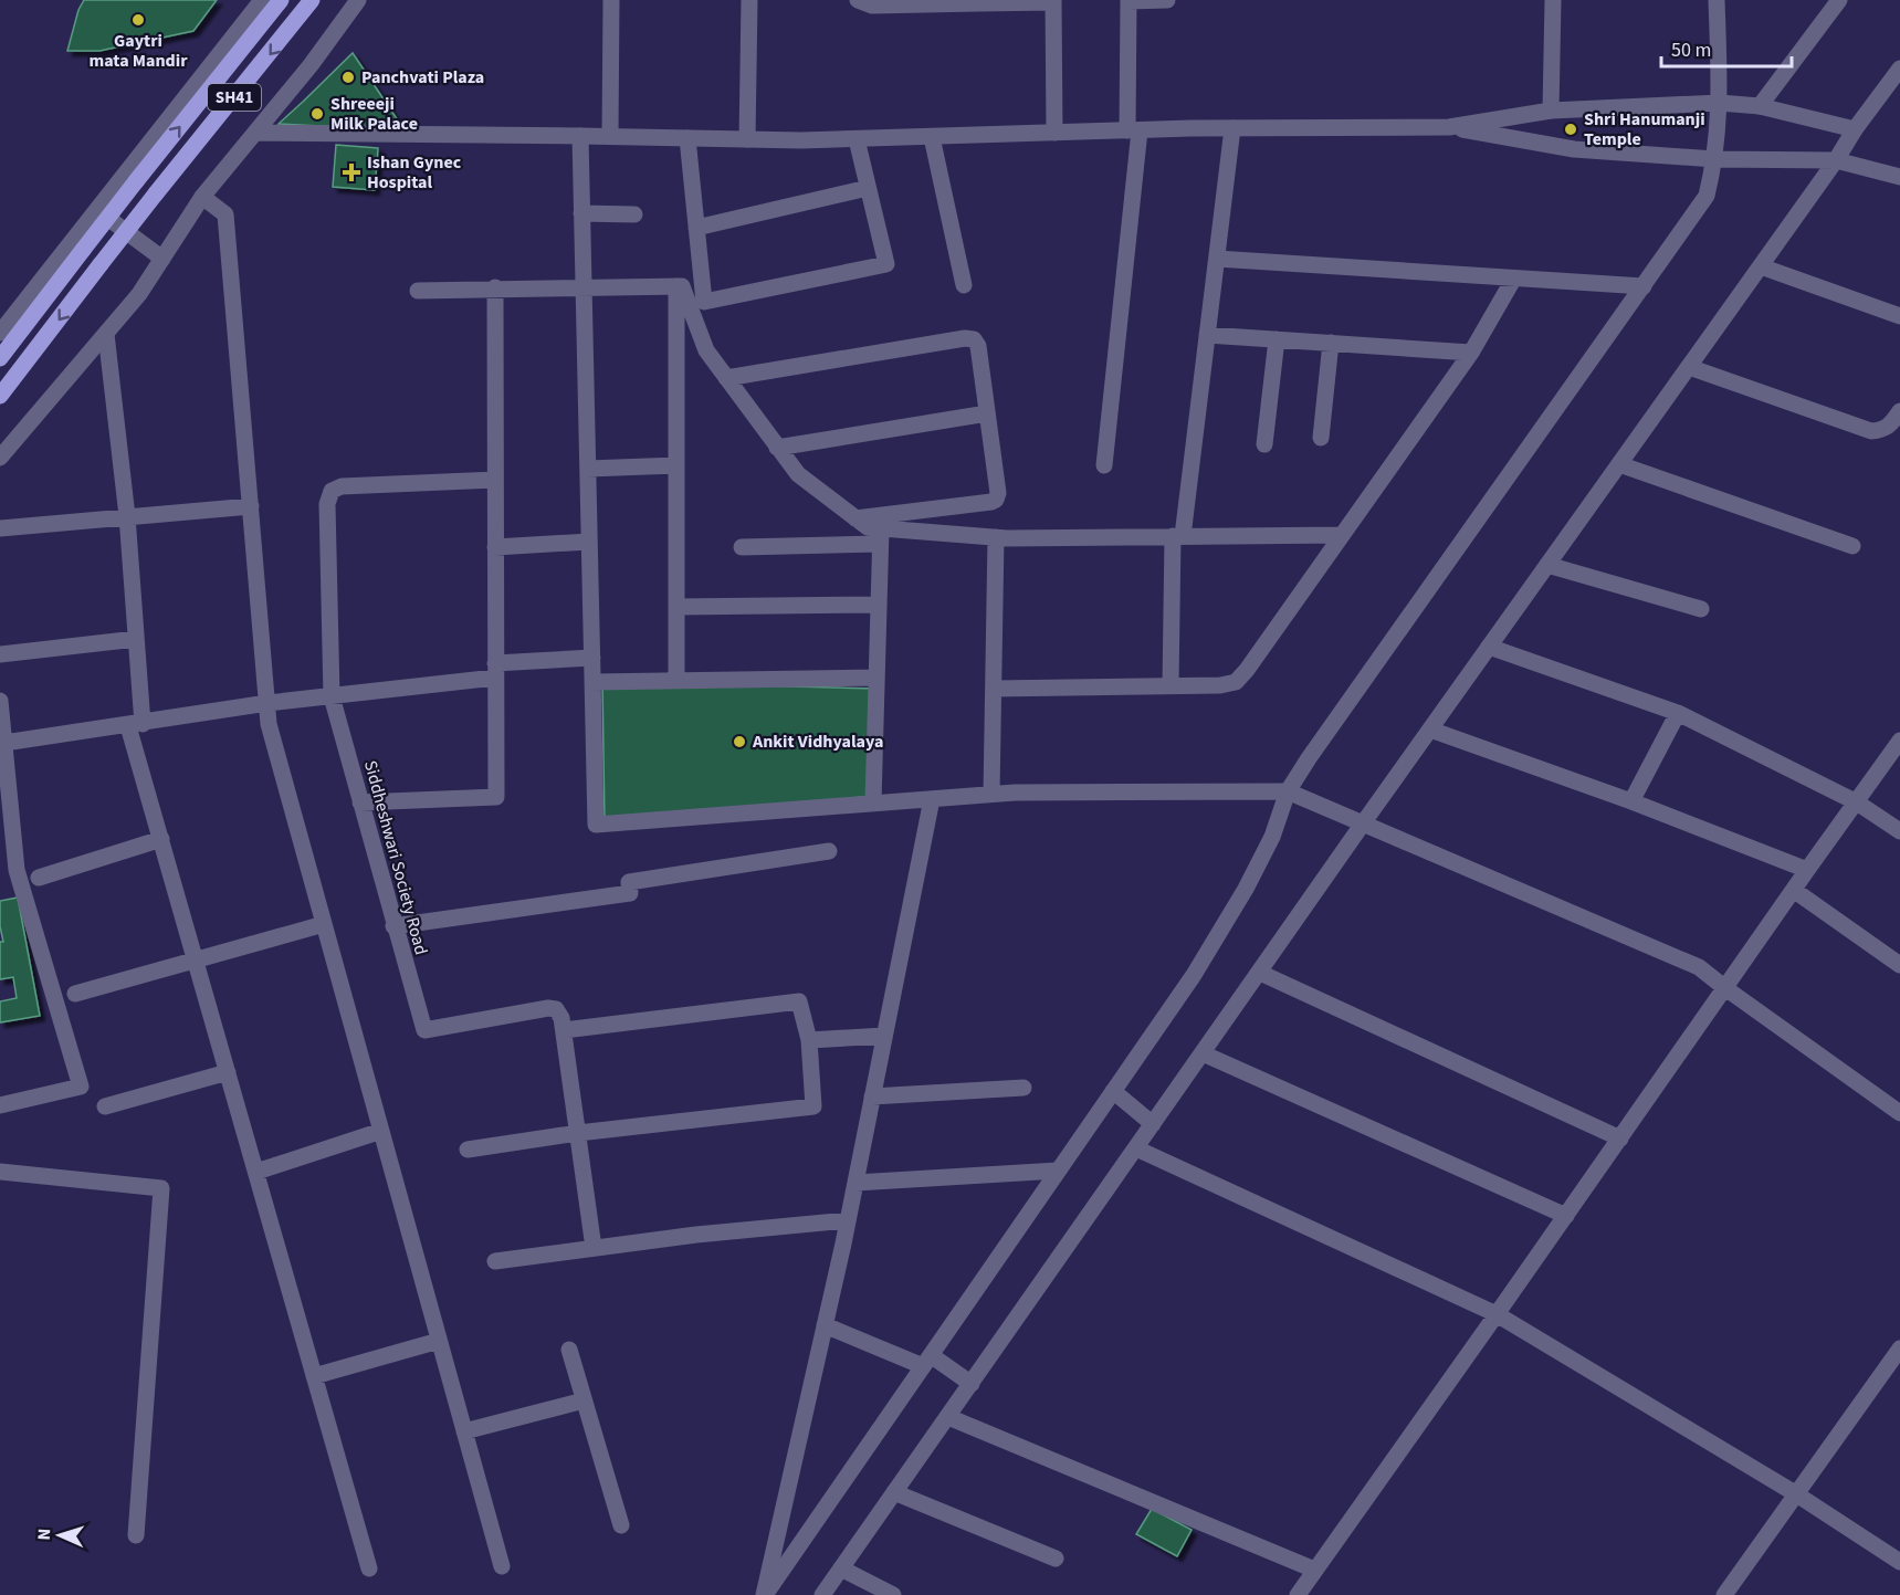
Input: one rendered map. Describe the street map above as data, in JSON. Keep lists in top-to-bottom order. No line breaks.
{"streets":{"main road":["SH41"],"street":["Siddheshwari Society Road"]},"places":{"other":["Gaytri mata Mandir","Panchvati Plaza","Shreeeji Milk Palace","Shri Hanumanji Temple","Ankit Vidhyalaya"],"health":["Ishan Gynec Hospital"]},"scale_bar":"50 m","north":"left"}
